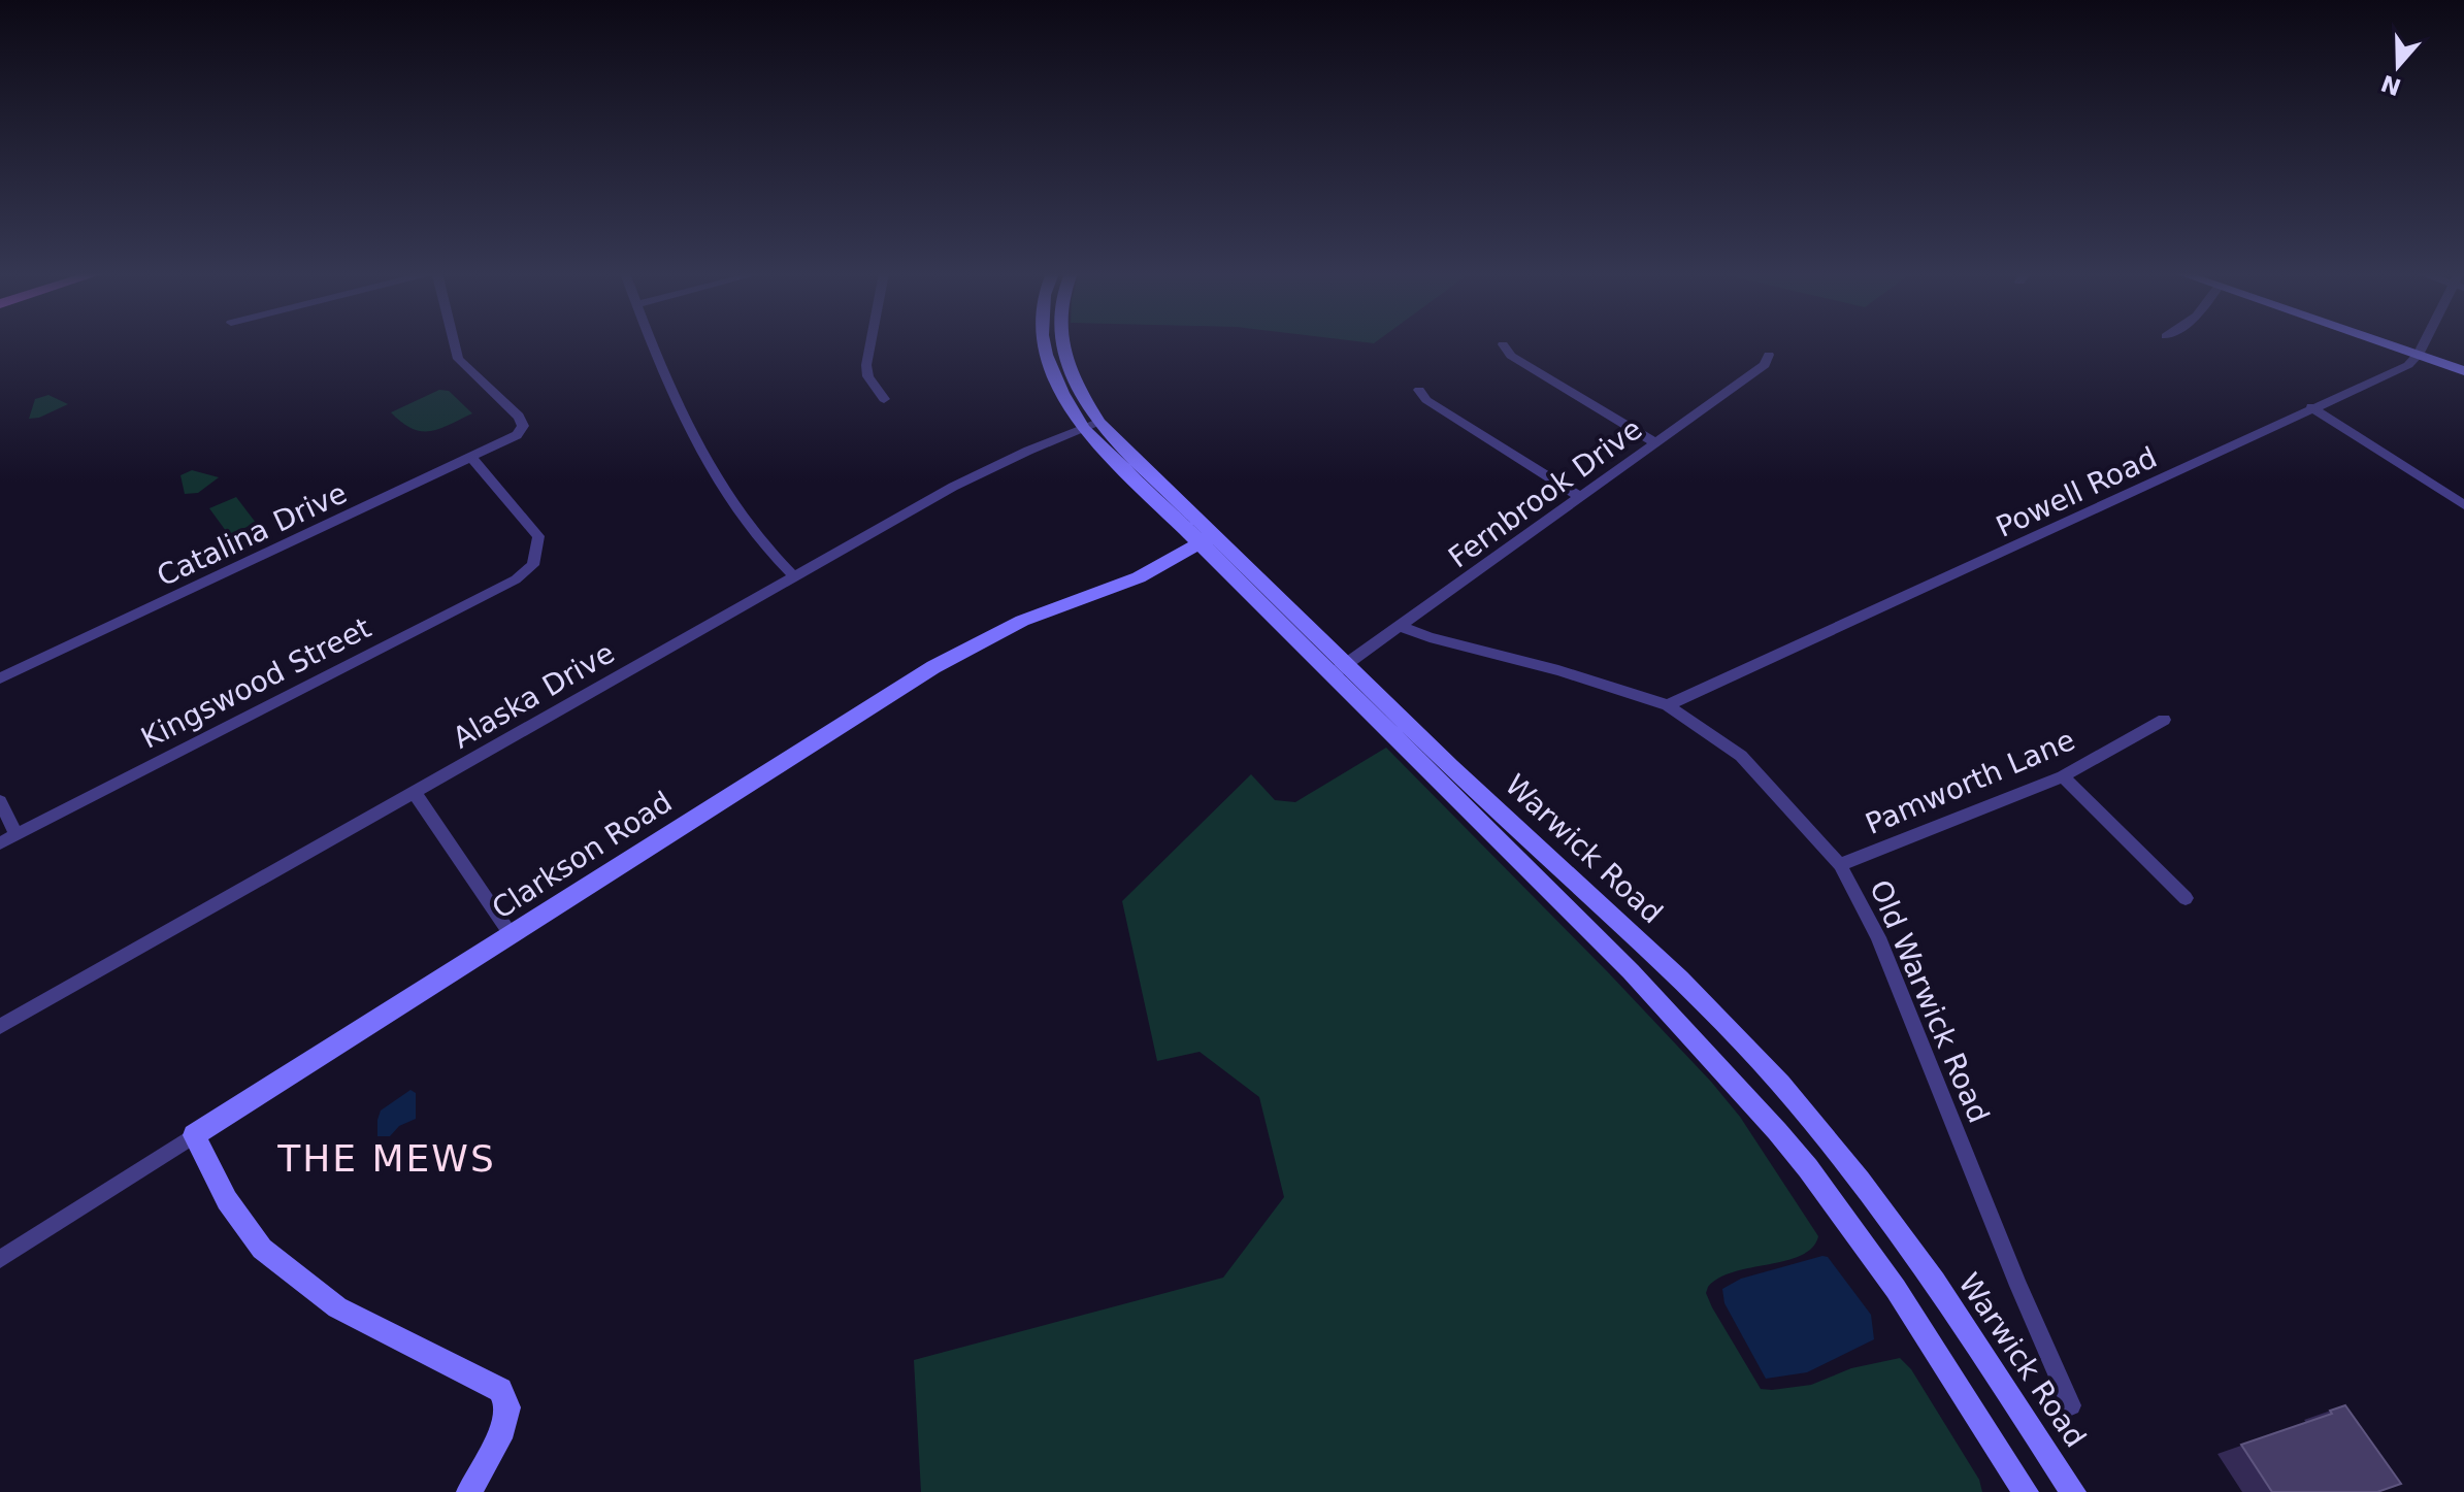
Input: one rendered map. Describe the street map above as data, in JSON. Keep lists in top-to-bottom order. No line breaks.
{"streets":{"main road":["Warwick Road","Clarkson Road"],"street":["Powell Road","Fernbrook Drive","Catalina Drive","Kingswood Street","Alaska Drive","Pamworth Lane","Old Warwick Road"]},"crossings":[["Powell Road","Old Warwick Road"],["Fernbrook Drive","Warwick Road"],["Fernbrook Drive","Old Warwick Road"],["Catalina Drive","Kingswood Street"],["Alaska Drive","Warwick Road"],["Pamworth Lane","Old Warwick Road"],["Warwick Road","Clarkson Road"]],"districts":["THE MEWS"],"north":"bottom"}
